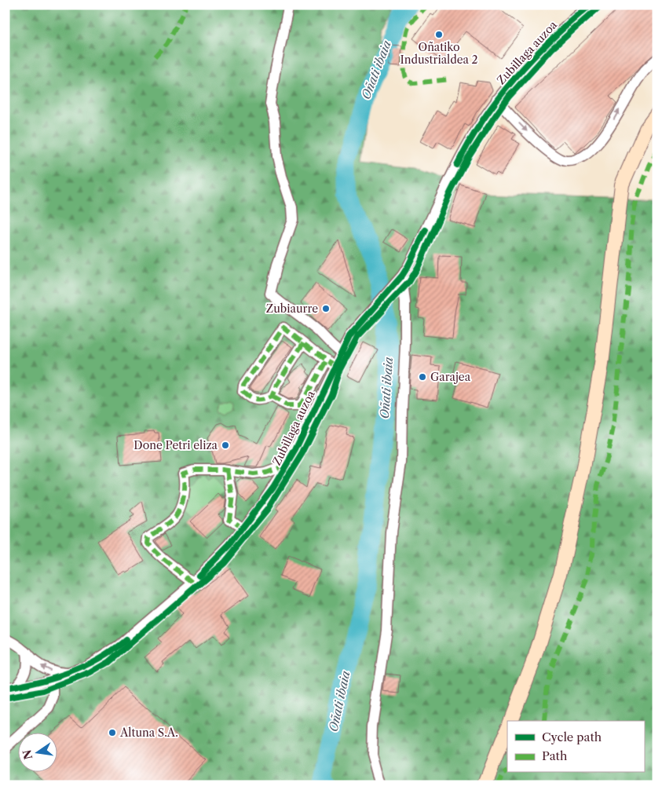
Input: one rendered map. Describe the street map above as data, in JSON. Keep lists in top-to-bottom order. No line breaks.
{"streets":{"street":["Zubillaga auzoa"]},"water":["Oñati ibaia"],"places":["Oñatiko Industrialdea 2","Zubiaurre","Garajea","Done Petri eliza","Altuna S.A."],"legend":["Cycle path","Path"],"north":"left"}
